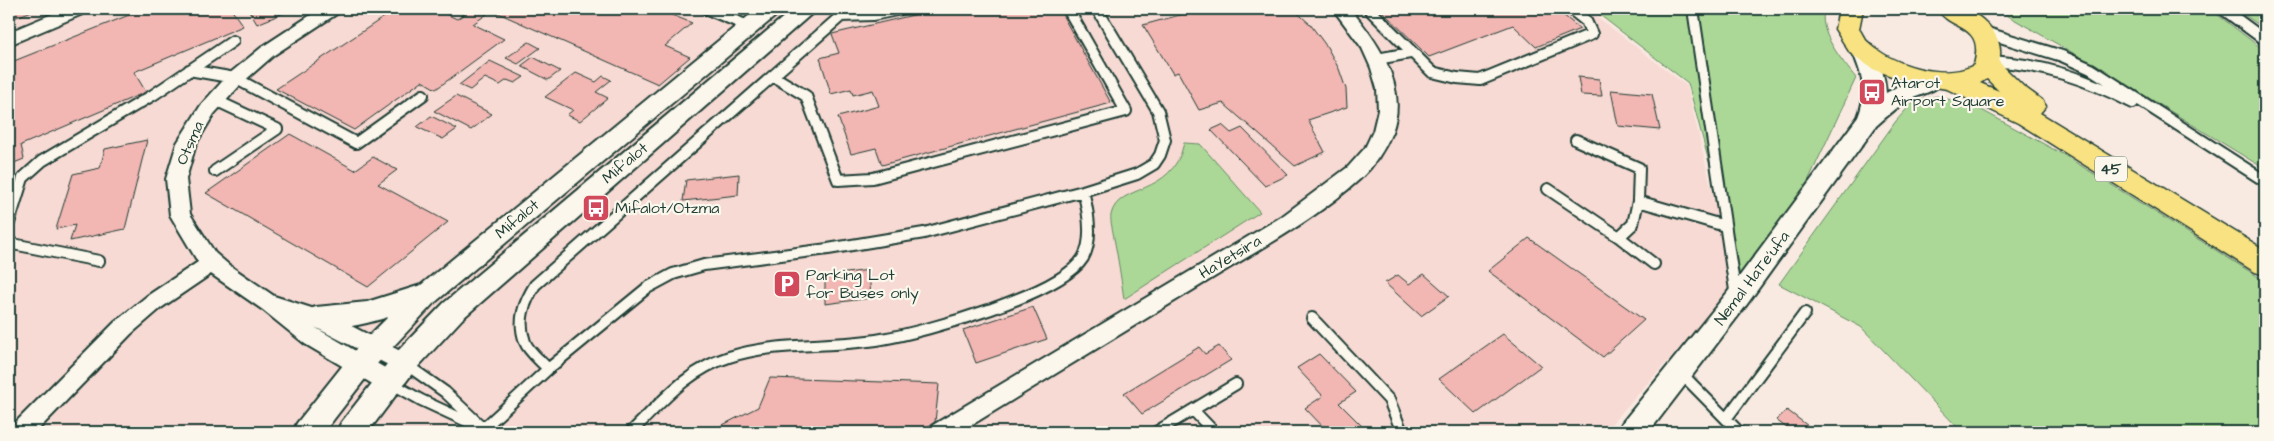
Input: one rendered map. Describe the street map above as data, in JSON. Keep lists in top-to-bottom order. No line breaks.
{"streets":{"highway":["45"],"street":["Otsma","Mif'alot","Mifalot","HaYetsira","Nemal HaTe'ufa"]},"crossings":[["Otsma","Mif'alot"],["Otsma","Mifalot"],["45","Nemal HaTe'ufa"]],"places":{"bus stop":["Atarot Airport Square","Mifalot/Otzma"],"parking":["Parking Lot for Buses only"]}}
